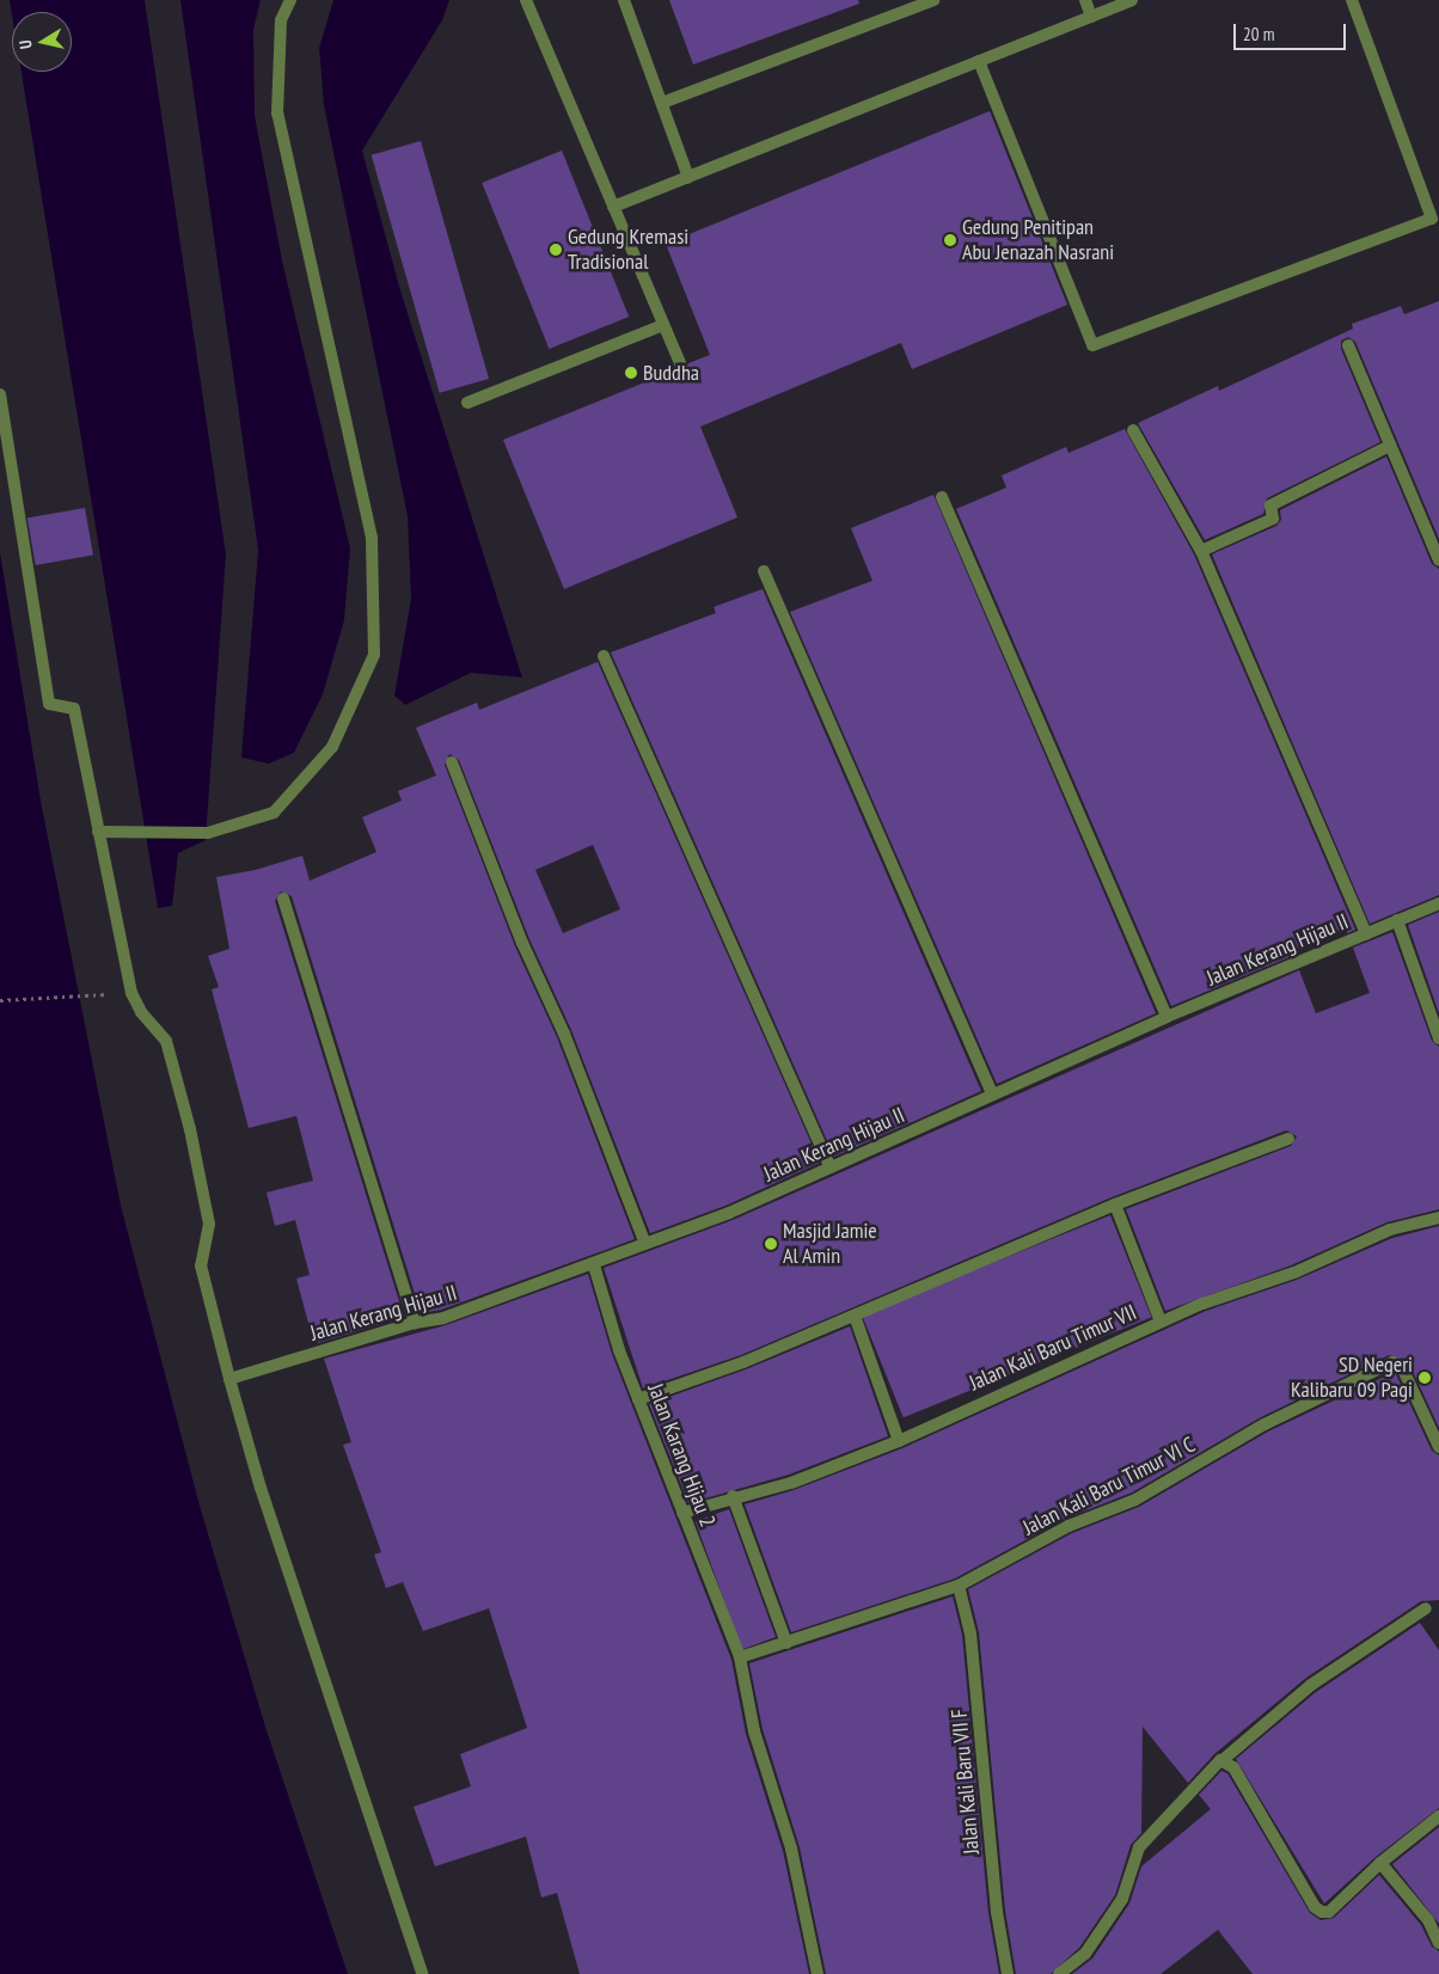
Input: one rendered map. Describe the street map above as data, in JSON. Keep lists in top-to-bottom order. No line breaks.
{"streets":{"street":["Jalan Kerang Hijau II","Jalan Kali Baru Timur VII","Jalan Karang Hijau 2","Jalan Kali Baru Timur VI C","Jalan Kali Baru VII F"]},"crossings":[["Jalan Kerang Hijau II","Jalan Karang Hijau 2"],["Jalan Kali Baru Timur VII","Jalan Karang Hijau 2"],["Jalan Karang Hijau 2","Jalan Kali Baru Timur VI C"],["Jalan Kali Baru Timur VI C","Jalan Kali Baru VII F"]],"places":["Gedung Penitipan Abu Jenazah Nasrani","Gedung Kremasi Tradisional","Buddha","Masjid Jamie Al Amin","SD Negeri Kalibaru 09 Pagi"],"scale_bar":"20 m","north":"left"}
